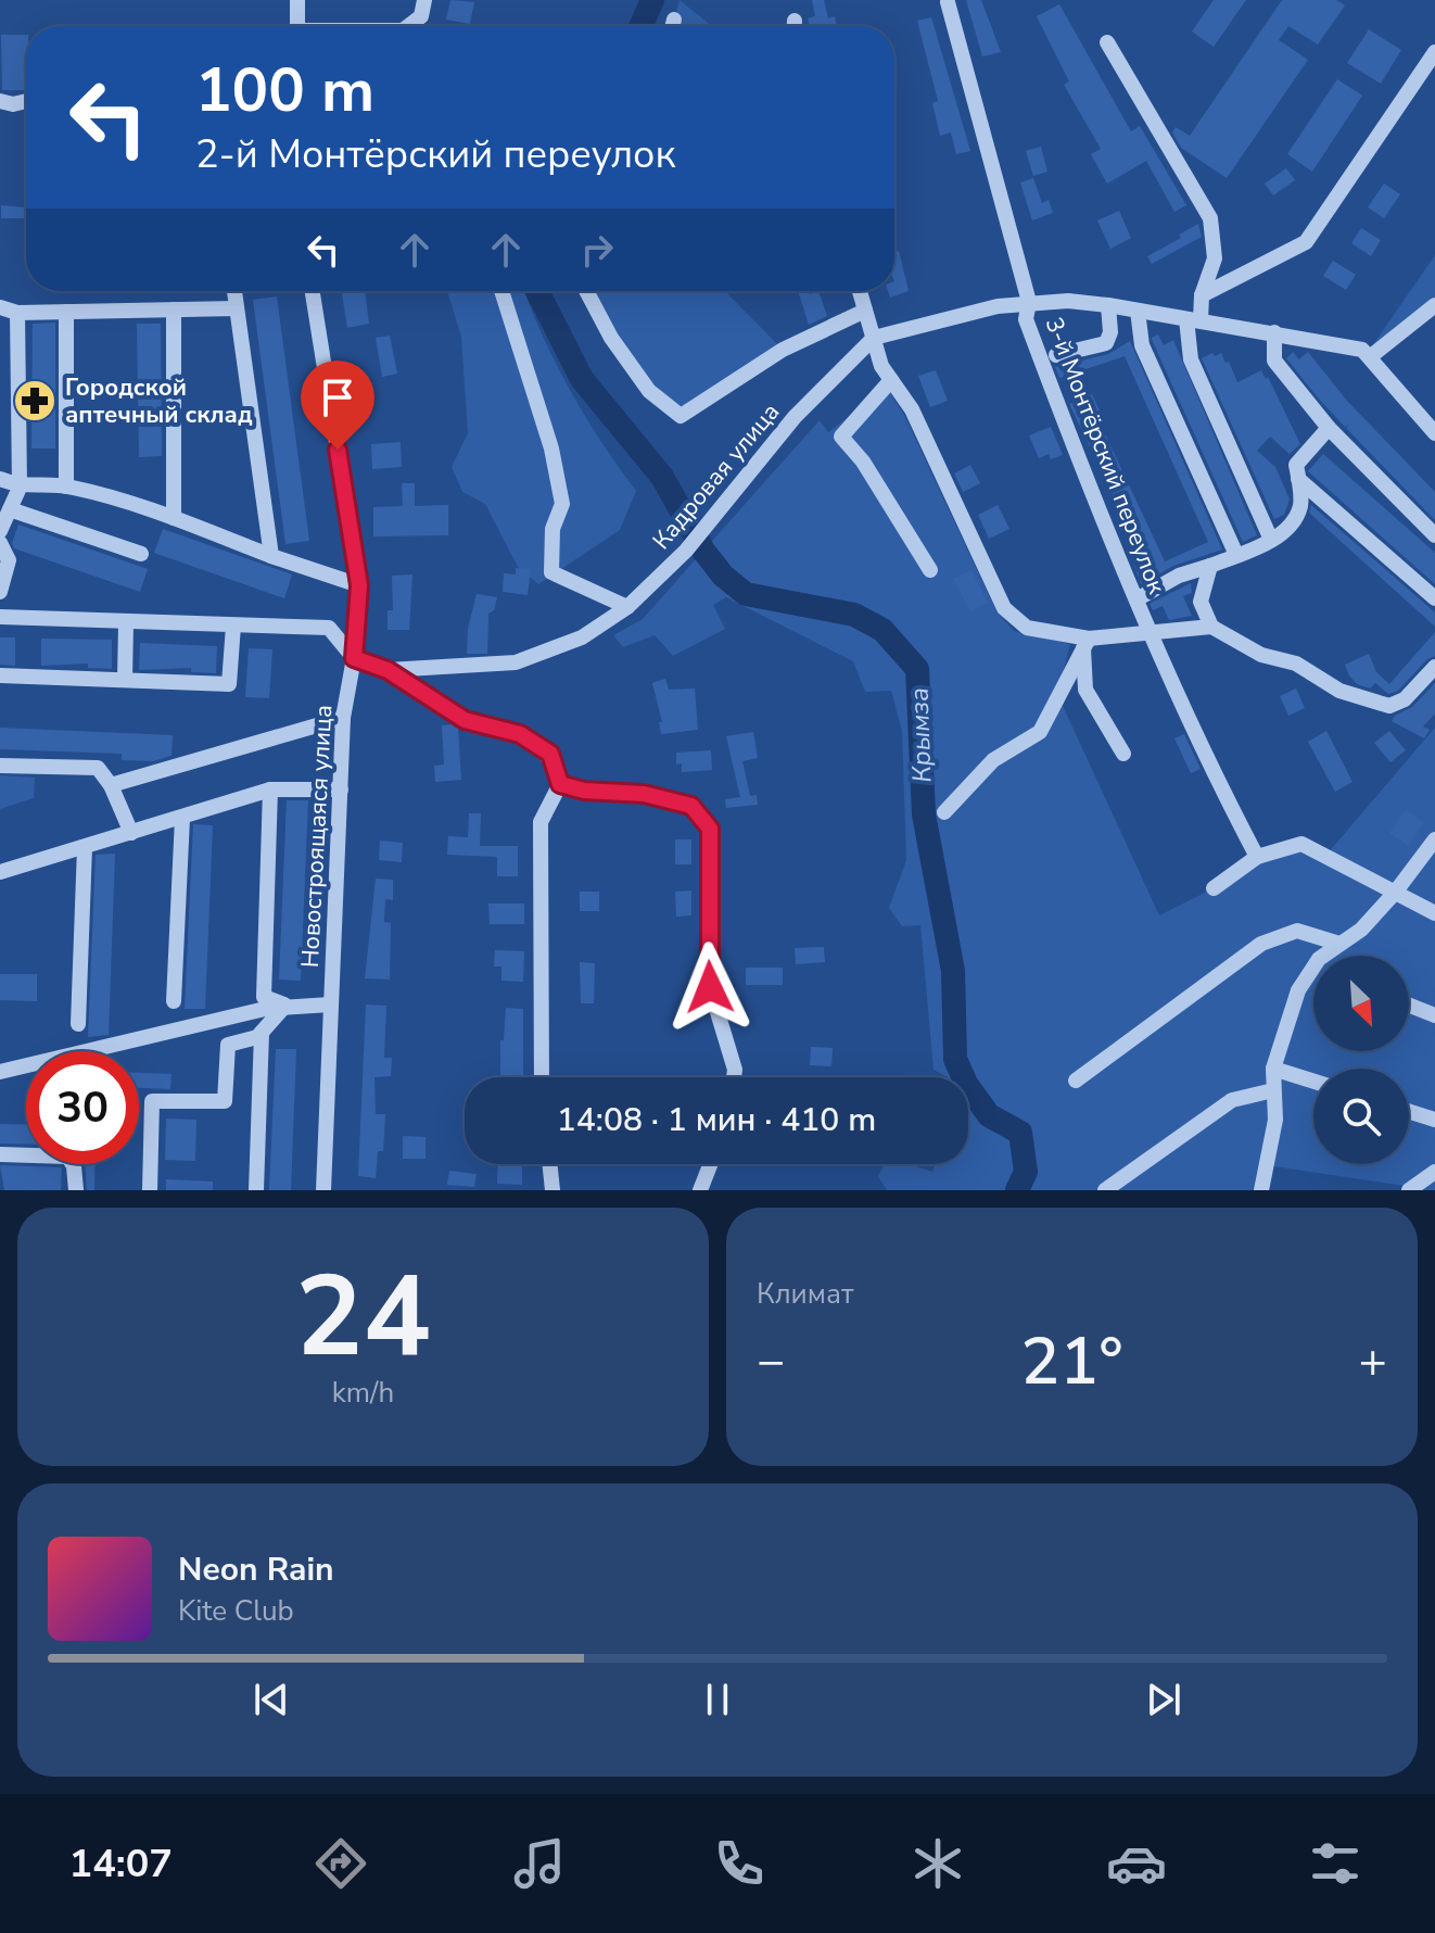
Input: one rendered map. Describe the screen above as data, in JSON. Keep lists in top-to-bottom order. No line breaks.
{"streets":{"street":["3-й Монтёрский переулок","Кадровая улица","Новостроящаяся улица"]},"crossings":[["Кадровая улица","Новостроящаяся улица"]],"water":["Крымза"],"places":{"pharmacy":["Городской аптечный склад"]},"north":"bottom right","page":{"turn":["100 m","2-й Монтёрский переулок"],"limit":"30","trip":"14:08 · 1 мин · 410 m","tile":[["24","km/h"],"Климат"],"heat":["−","21°","+"],"song":["Neon Rain","Kite Club"],"tabs":"14:07"}}
